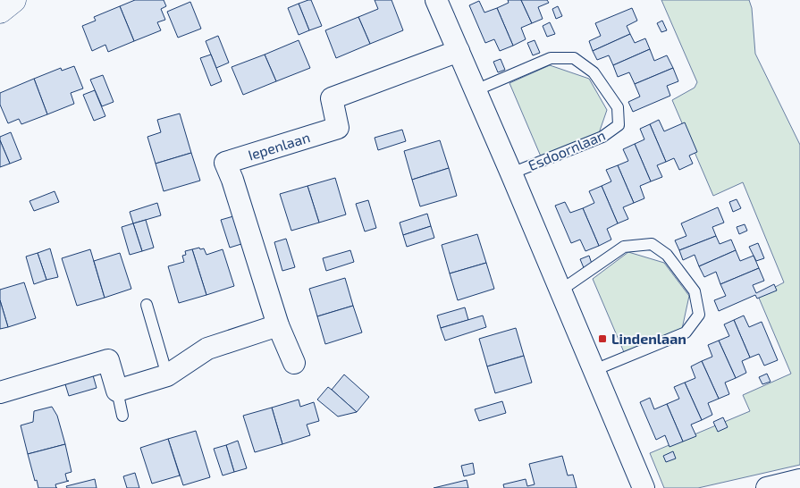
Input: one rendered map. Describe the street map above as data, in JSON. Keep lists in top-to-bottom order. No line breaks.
{"streets":{"street":["Iepenlaan","Esdoornlaan"]},"crossings":[["Iepenlaan","Esdoornlaan"]],"places":{"transit":["Lindenlaan"]}}
